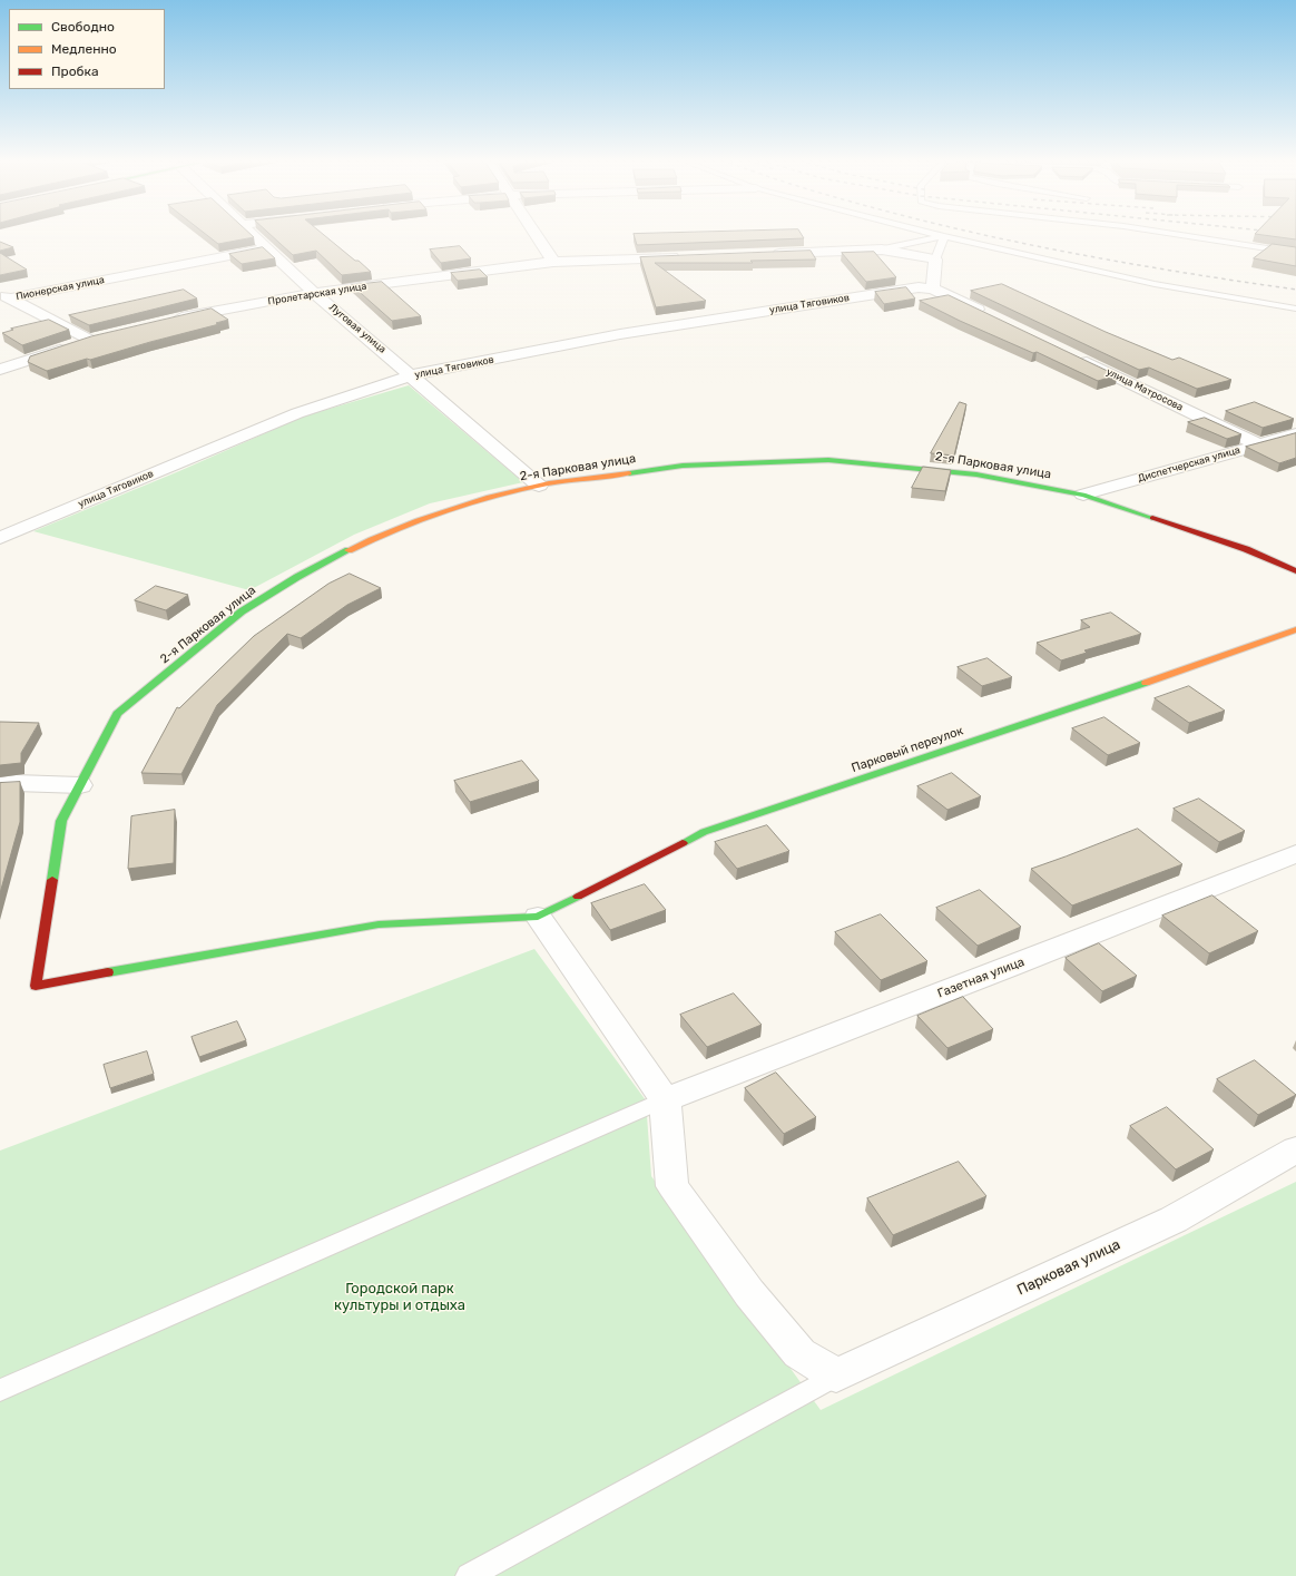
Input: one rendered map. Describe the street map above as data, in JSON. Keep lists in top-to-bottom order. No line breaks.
{"streets":{"street":["Пионерская улица","Пролетарская улица","улица Тяговиков","Луговая улица","улица Матросова","Диспетчерская улица","2-я Парковая улица","Парковый переулок","Газетная улица","Парковая улица"]},"crossings":[["Пионерская улица","Луговая улица"],["Пролетарская улица","Луговая улица"],["улица Тяговиков","Луговая улица"],["Луговая улица","2-я Парковая улица"],["улица Матросова","Диспетчерская улица"],["Диспетчерская улица","2-я Парковая улица"],["2-я Парковая улица","Парковый переулок"]],"parks":["Городской парк культуры и отдыха"],"legend":["Свободно","Медленно","Пробка"]}
